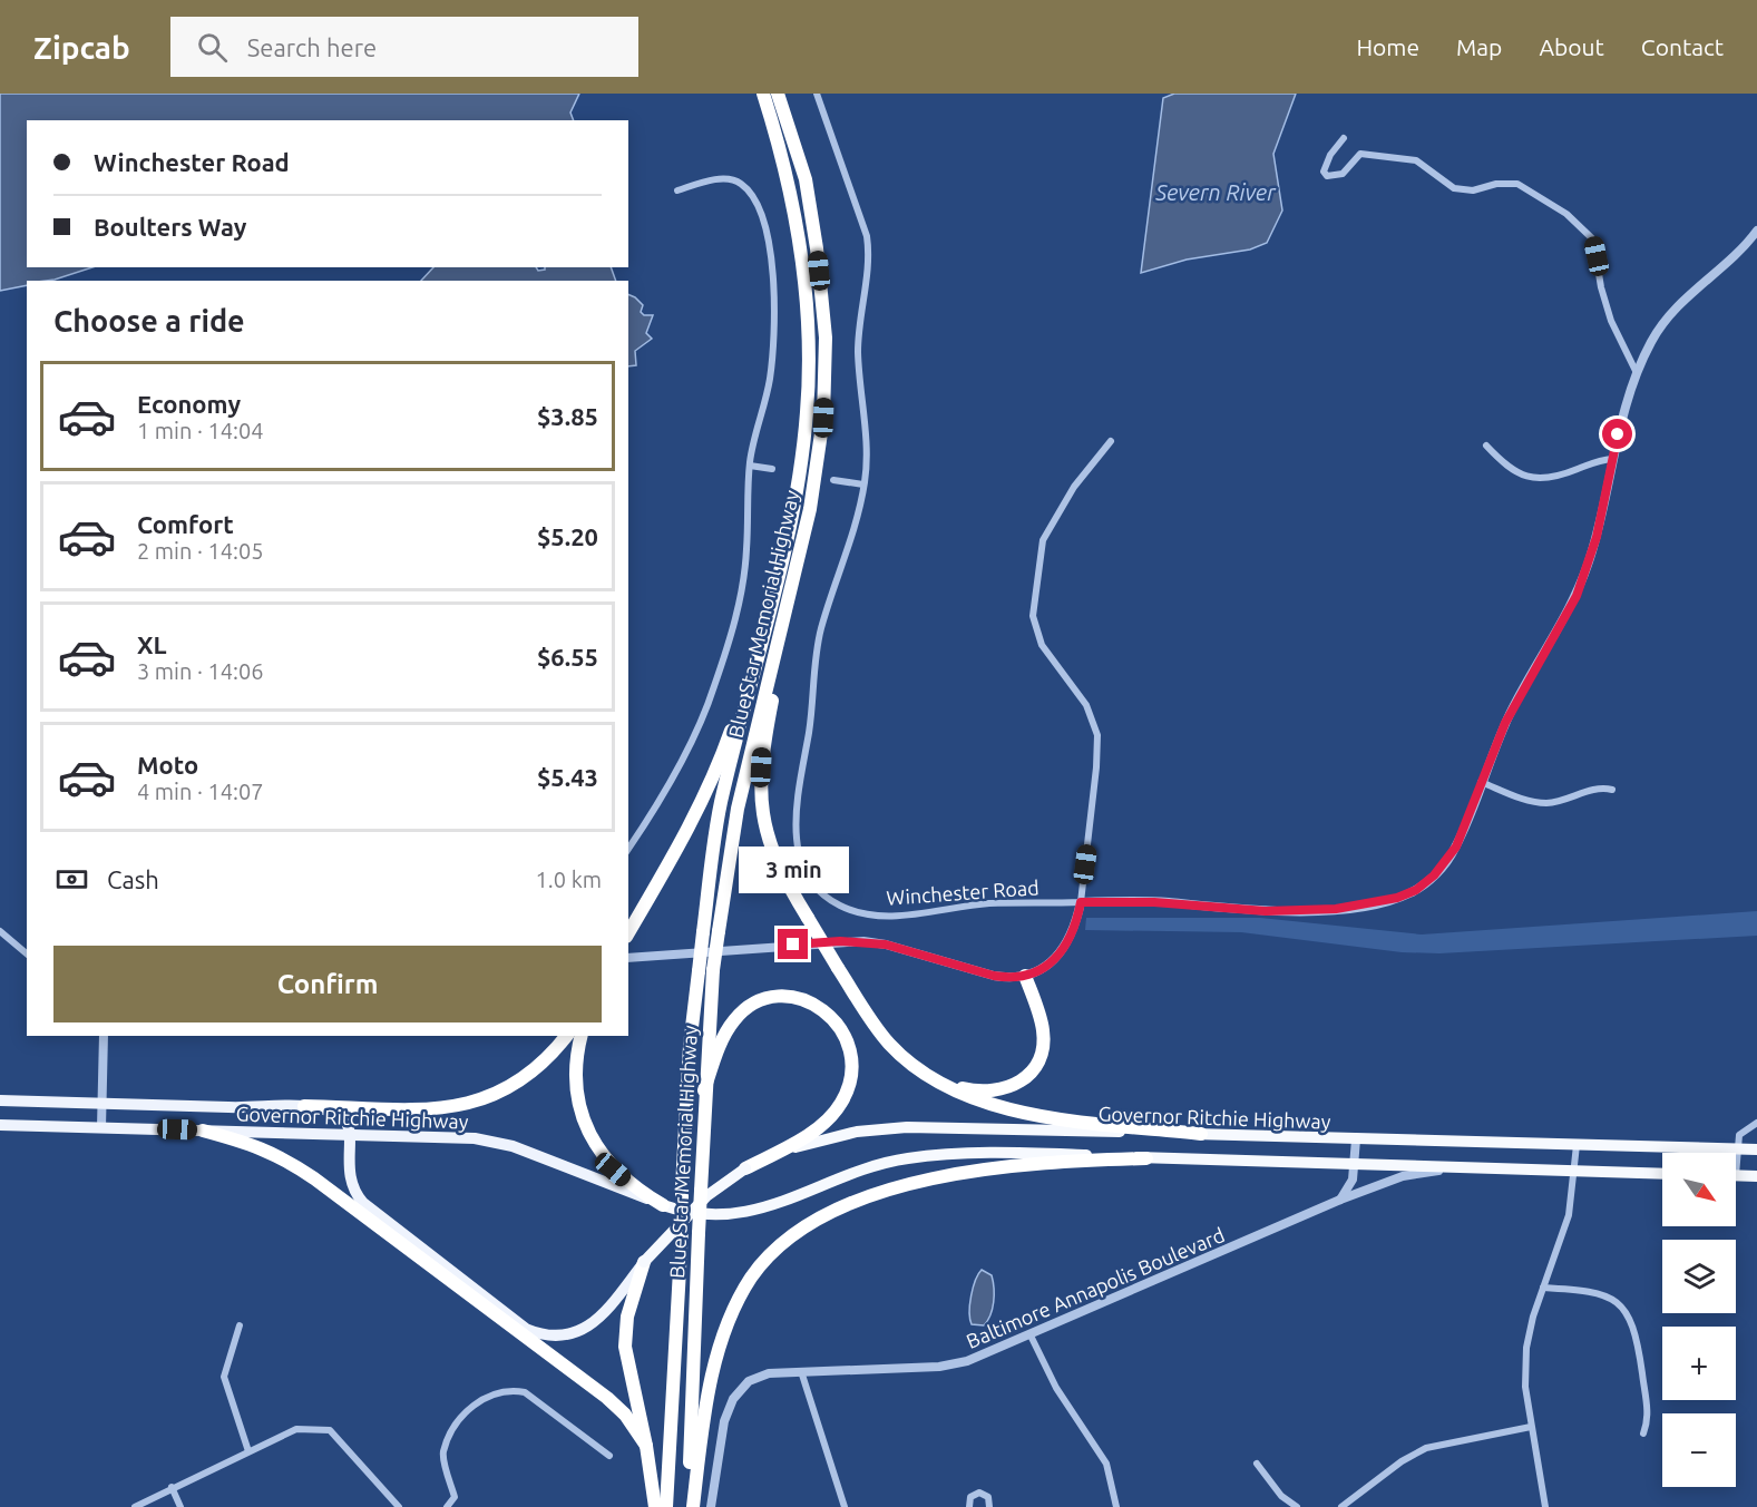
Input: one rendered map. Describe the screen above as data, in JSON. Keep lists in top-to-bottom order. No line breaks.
{"streets":{"highway":["Blue Star Memorial Highway","Governor Ritchie Highway"],"street":["Winchester Road","Baltimore Annapolis Boulevard"]},"crossings":[["Governor Ritchie Highway","Baltimore Annapolis Boulevard"]],"water":["Severn River"],"north":"bottom right","page":{"header":"Zipcab","search":"Search here","nav":["Home","Map","About","Contact"],"banner":["Winchester Road","Boulters Way"],"heading":"Choose a ride","list":[{"name":"Economy","note":"1 min · 14:04","value":"$3.85"},{"name":"Comfort","note":"2 min · 14:05","value":"$5.20"},{"name":"XL","note":"3 min · 14:06","value":"$6.55"},{"name":"Moto","note":"4 min · 14:07","value":"$5.43"}],"pay":["Cash","1.0 km"],"bubble":"3 min","buttons":"Confirm","map_buttons":["+","−"]}}
